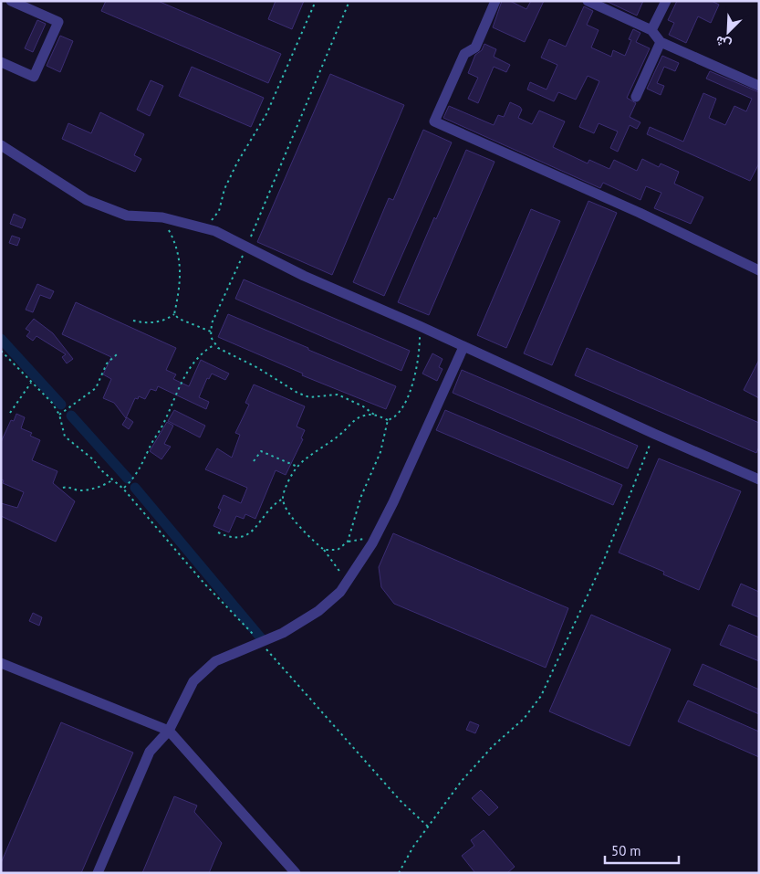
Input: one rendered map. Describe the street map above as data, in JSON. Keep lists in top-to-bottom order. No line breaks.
{"scale_bar":"50 m","north":"bottom left"}
